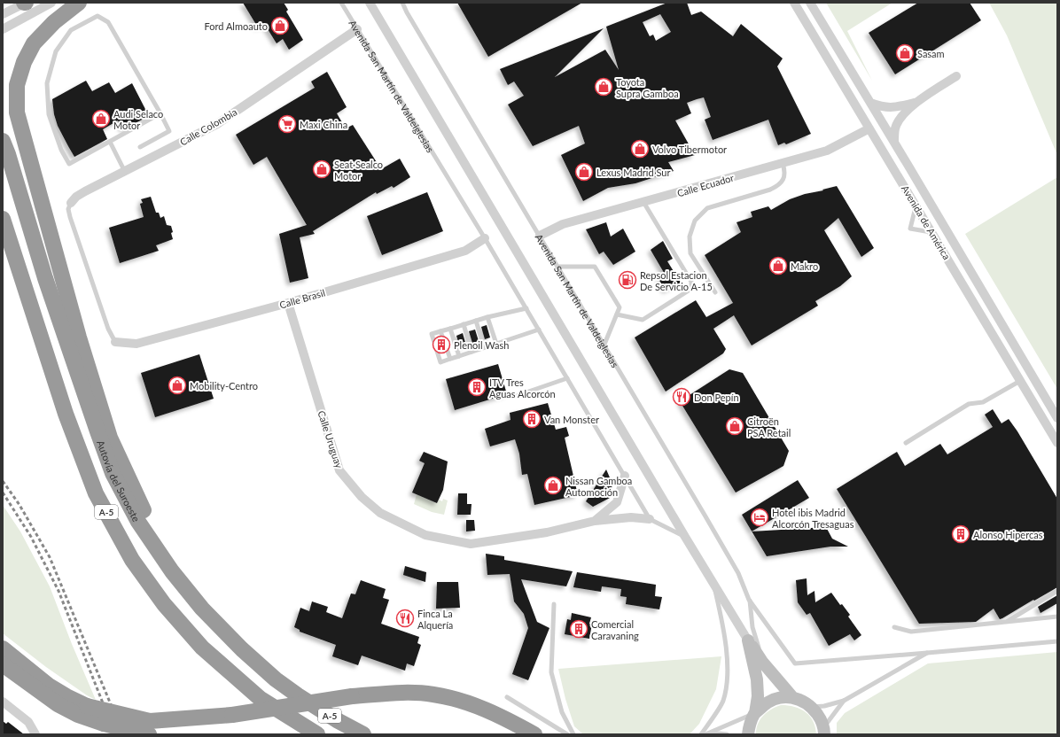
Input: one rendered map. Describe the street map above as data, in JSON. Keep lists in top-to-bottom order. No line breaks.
{"streets":{"highway":["Autovía del Suroeste","A-5"],"street":["Avenida San Martín de Valdeiglesias","Calle Colombia","Calle Ecuador","Avenida de América","Calle Brasil","Calle Uruguay"]},"crossings":[["Avenida San Martín de Valdeiglesias","Calle Colombia"],["Avenida San Martín de Valdeiglesias","Calle Ecuador"],["Avenida San Martín de Valdeiglesias","Calle Brasil"],["Avenida San Martín de Valdeiglesias","Calle Uruguay"],["Calle Ecuador","Avenida de América"],["Calle Brasil","Calle Uruguay"]],"places":{"shop":["Ford Almoauto","Sasam","Toyota Supra Gamboa","Audi Selaco Motor","Volvo Tibermotor","Seat Sealco Motor","Lexus Madrid Sur","Makro","Mobility-Centro","Citroën PSA Retail","Nissan Gamboa Automoción"],"supermarket":["Maxi China"],"fuel station":["Repsol Estacion De Servicio A-15"],"building":["Plenoil Wash","ITV Tres Aguas Alcorcón","Van Monster","Alonso Hipercas","Comercial Caravaning"],"restaurant":["Don Pepín","Finca La Alquería"],"hotel":["Hotel ibis Madrid Alcorcón Tresaguas"]}}
